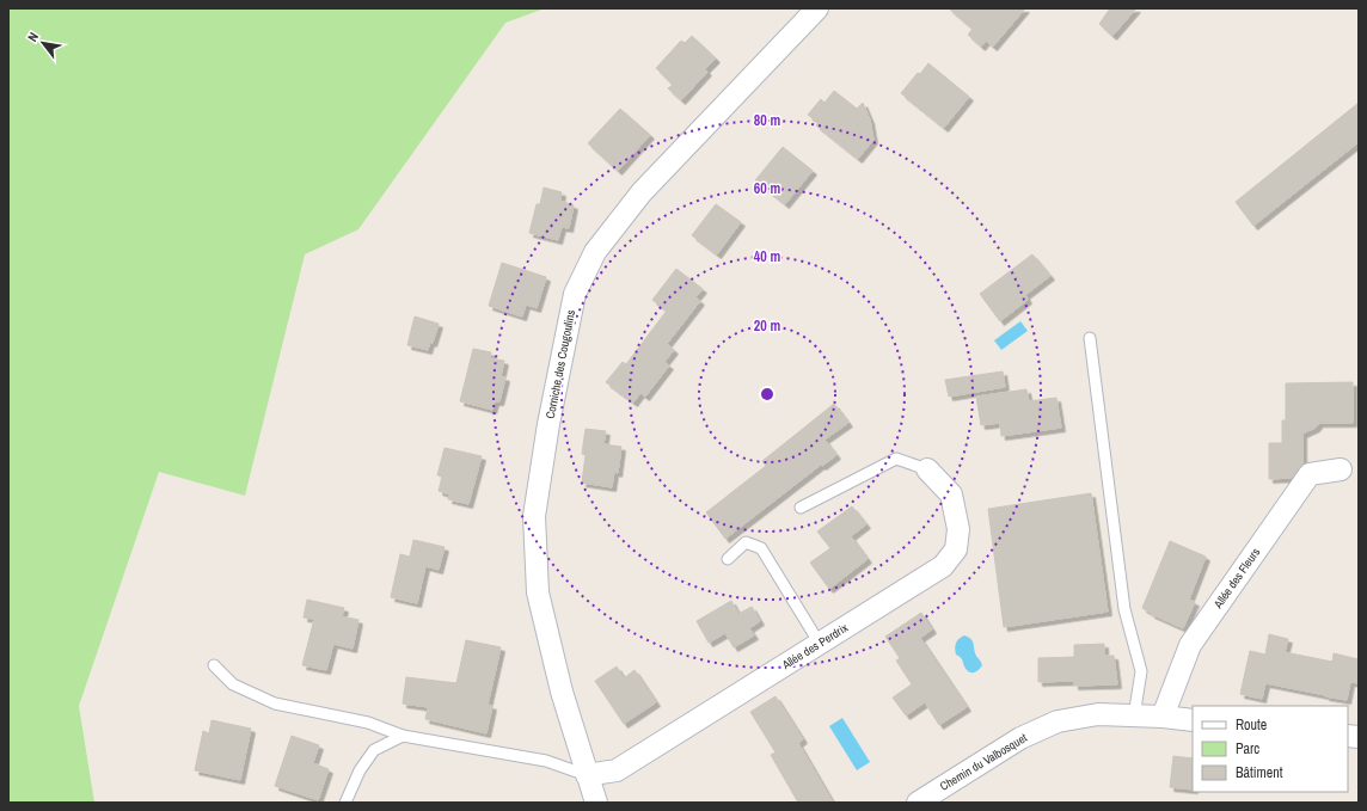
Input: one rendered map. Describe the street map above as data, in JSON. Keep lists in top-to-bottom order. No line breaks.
{"streets":{"street":["Corniche des Cougoulins","Allée des Fleurs","Allée des Perdrix","Chemin du Valbosquet"]},"crossings":[["Corniche des Cougoulins","Allée des Perdrix"],["Allée des Fleurs","Chemin du Valbosquet"]],"legend":["Route","Parc","Bâtiment"],"north":"top left","rings":["80 m","60 m","40 m","20 m"]}
